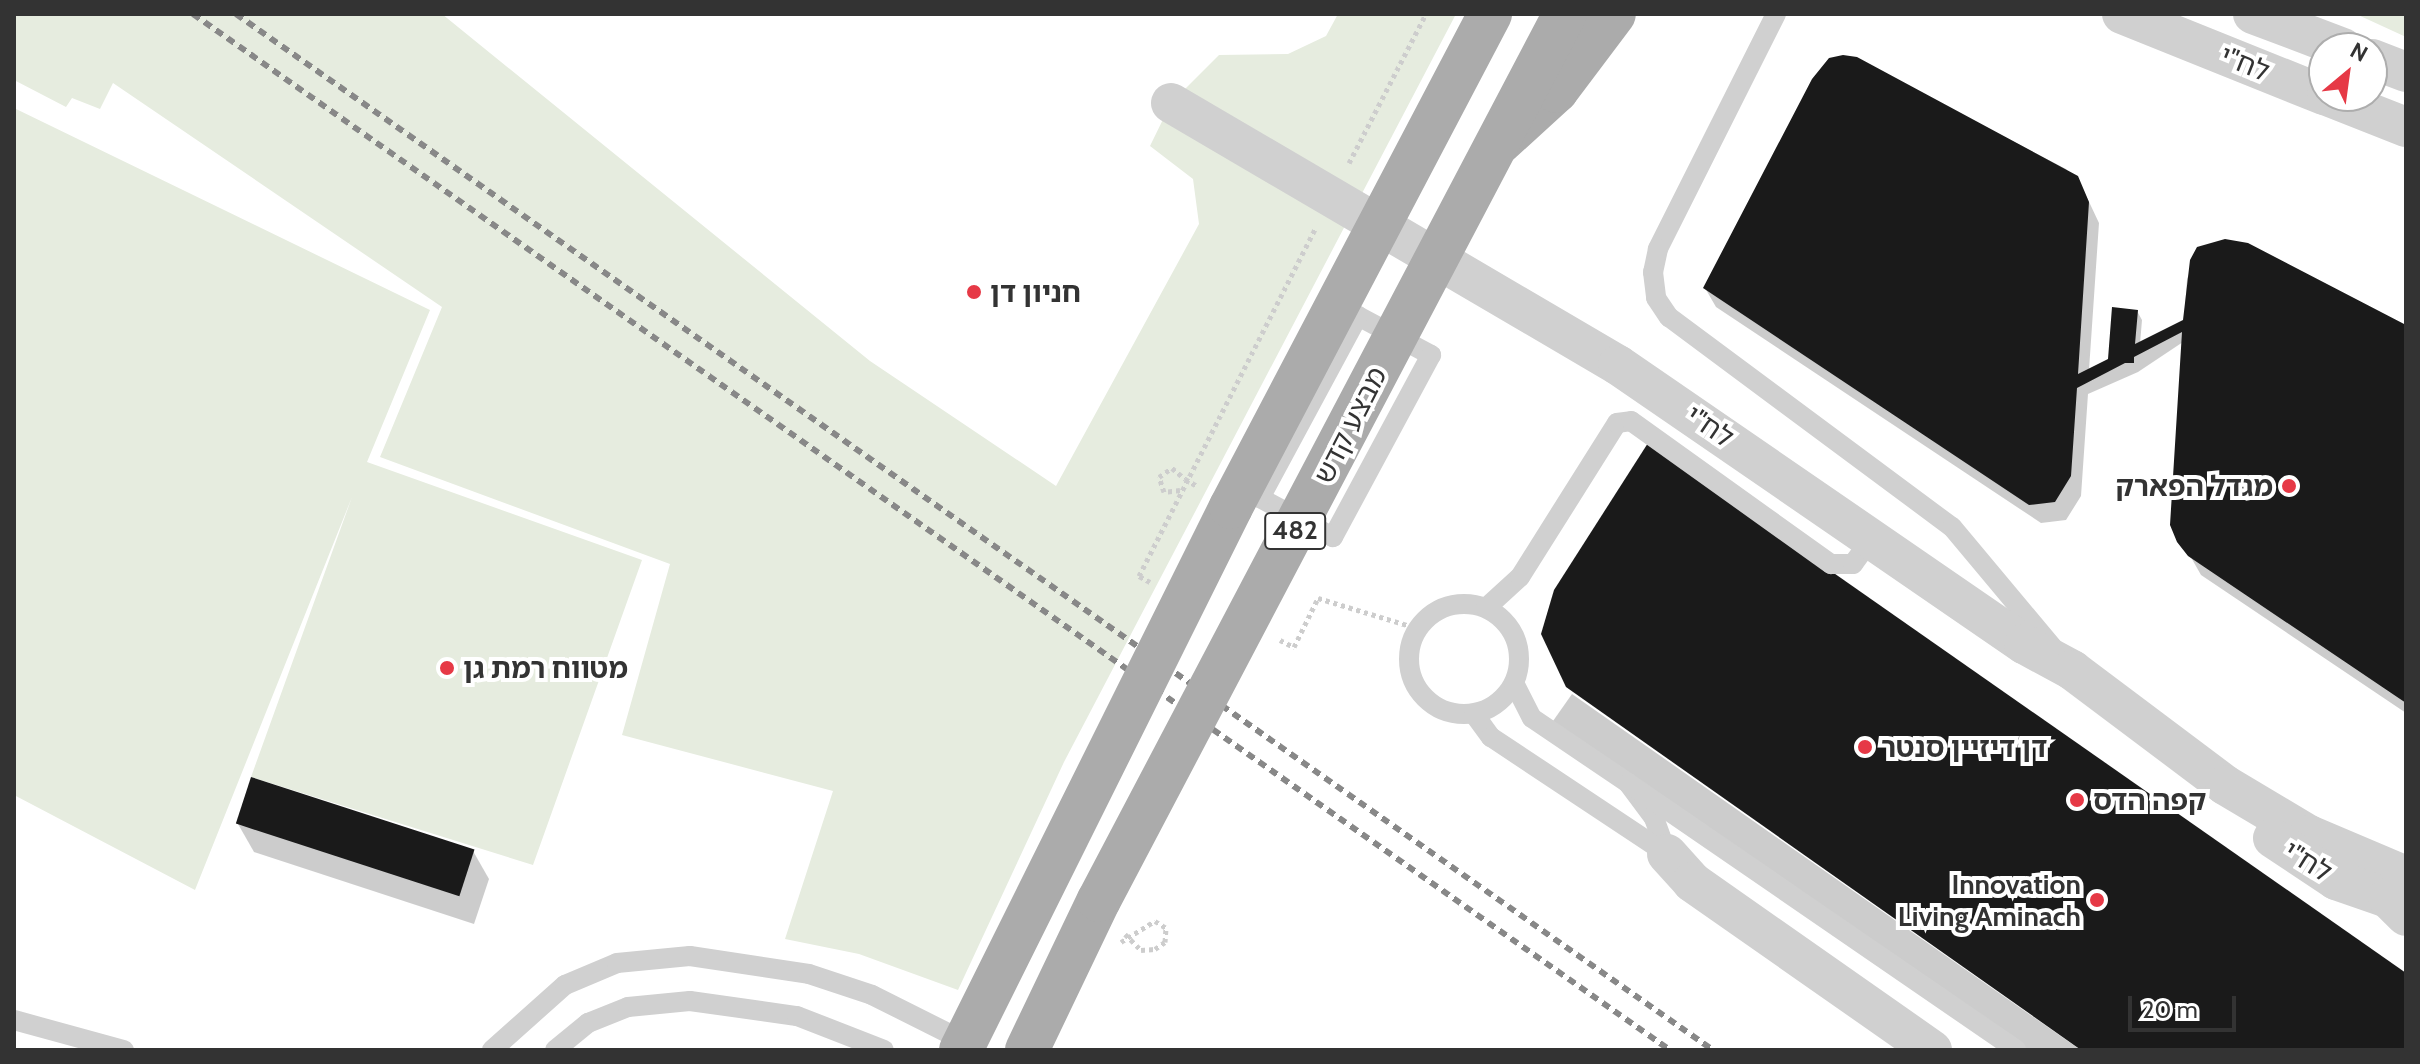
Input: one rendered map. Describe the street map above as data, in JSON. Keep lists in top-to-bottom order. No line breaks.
{"streets":{"main road":["מבצע קדש","482"],"street":["לח\"י"]},"places":["חניון דן","מגדל הפארק","מטווח רמת גן","דן דיזיין סנטר","קפה הדס","Innovation Living Aminach"],"scale_bar":"20 m","north":"top right"}
